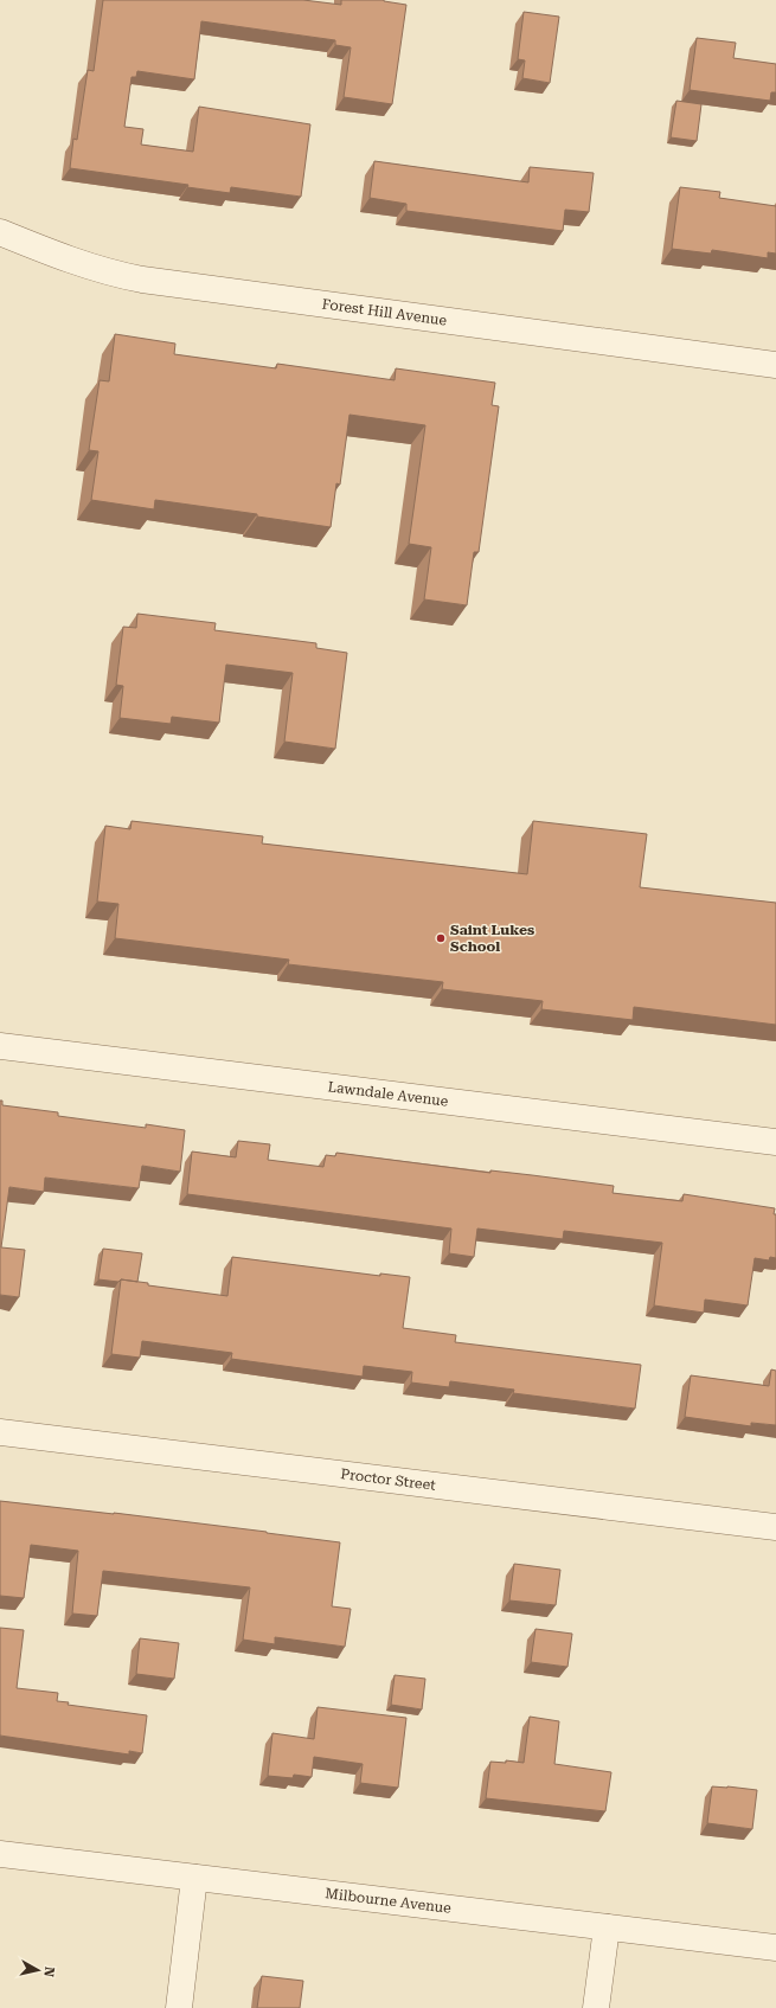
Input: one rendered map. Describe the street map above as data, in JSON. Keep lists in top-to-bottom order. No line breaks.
{"streets":{"street":["Forest Hill Avenue","Lawndale Avenue","Proctor Street","Milbourne Avenue"]},"places":["Saint Lukes School"],"north":"right"}
